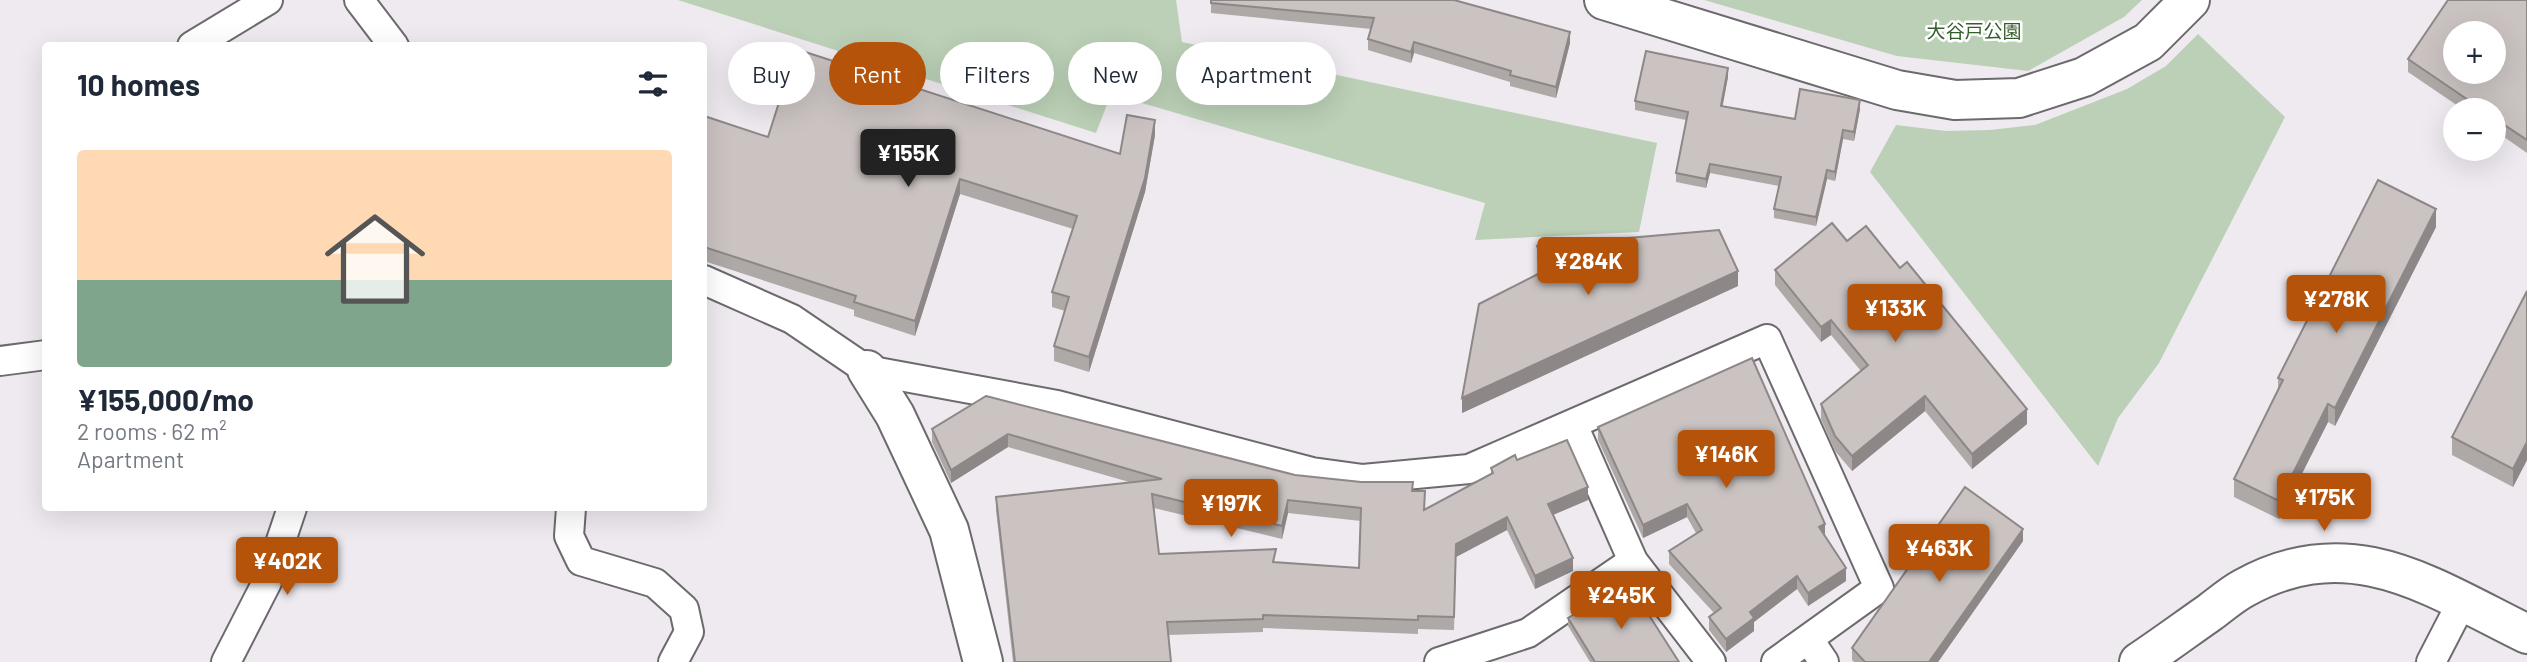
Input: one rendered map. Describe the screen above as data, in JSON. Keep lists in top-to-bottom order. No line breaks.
{"parks":["大谷戸公園"],"page":{"map_buttons":["+","−"],"chip":["Buy","Rent","Filters","New","Apartment"],"heading":"10 homes","list":[{"name":"¥155,000/mo","note":"2 rooms · 62 m² · Apartment"}],"price":["¥155K","¥284K","¥278K","¥133K","¥146K","¥175K","¥197K","¥463K","¥402K","¥245K"]}}
